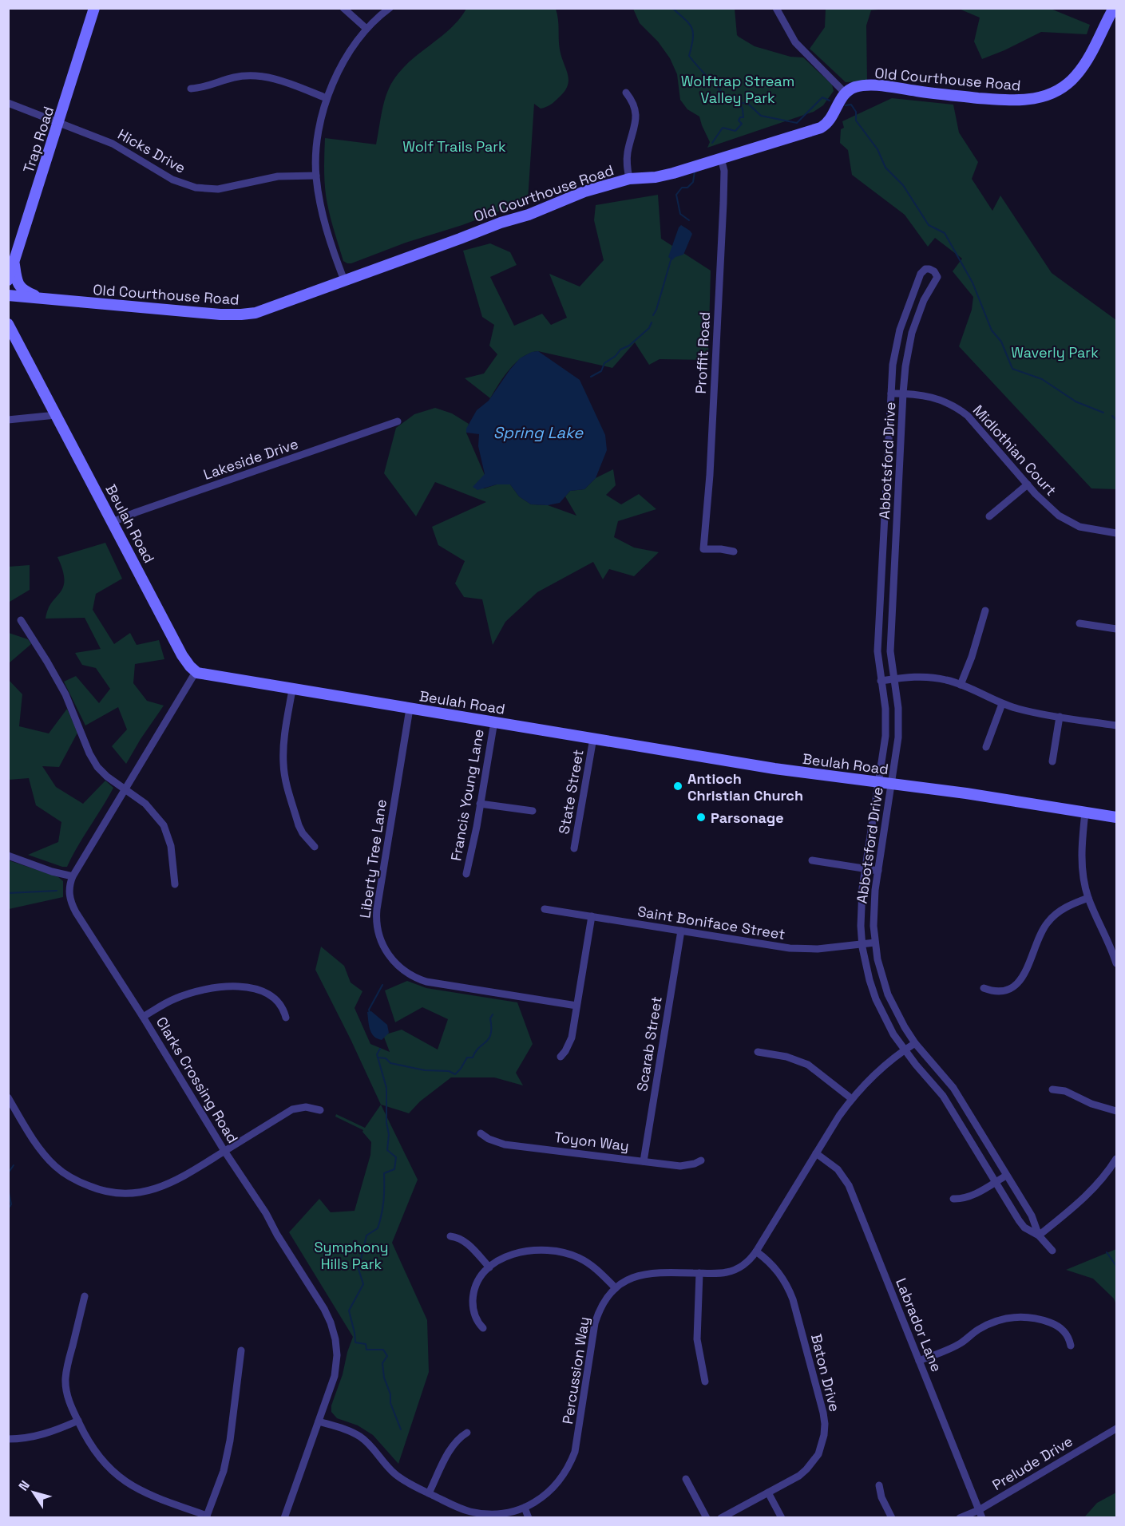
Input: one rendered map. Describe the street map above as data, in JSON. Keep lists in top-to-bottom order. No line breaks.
{"streets":{"main road":["Old Courthouse Road","Trap Road","Beulah Road"],"street":["Hicks Drive","Proffit Road","Midlothian Court","Lakeside Drive","Abbotsford Drive","State Street","Francis Young Lane","Liberty Tree Lane","Saint Boniface Street","Scarab Street","Clarks Crossing Road","Toyon Way","Labrador Lane","Percussion Way","Baton Drive","Prelude Drive"]},"crossings":[["Old Courthouse Road","Proffit Road"],["Trap Road","Hicks Drive"],["Midlothian Court","Abbotsford Drive"],["Lakeside Drive","Beulah Road"],["Abbotsford Drive","Beulah Road"],["Abbotsford Drive","Saint Boniface Street"],["Abbotsford Drive","Percussion Way"],["Beulah Road","State Street"],["Beulah Road","Francis Young Lane"],["Beulah Road","Liberty Tree Lane"],["Beulah Road","Clarks Crossing Road"],["Saint Boniface Street","Scarab Street"],["Scarab Street","Toyon Way"],["Clarks Crossing Road","Percussion Way"],["Labrador Lane","Percussion Way"],["Labrador Lane","Prelude Drive"],["Percussion Way","Baton Drive"]],"water":["Spring Lake"],"parks":["Wolftrap Stream Valley Park","Wolf Trails Park","Waverly Park","Symphony Hills Park"],"places":["Antioch Christian Church","Parsonage"],"north":"top left"}
